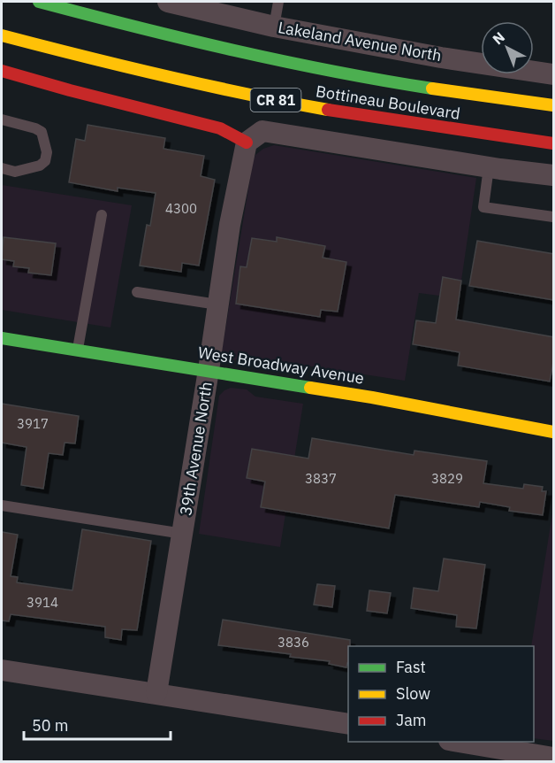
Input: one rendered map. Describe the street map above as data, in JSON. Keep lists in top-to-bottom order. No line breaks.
{"streets":{"main road":["CR 81","Bottineau Boulevard","West Broadway Avenue"],"street":["Lakeland Avenue North","39th Avenue North"]},"crossings":[["West Broadway Avenue","39th Avenue North"]],"house_numbers":["4300","3917","3837","3829","3914","3836"],"legend":["Fast","Slow","Jam"],"scale_bar":"50 m","north":"top left"}
